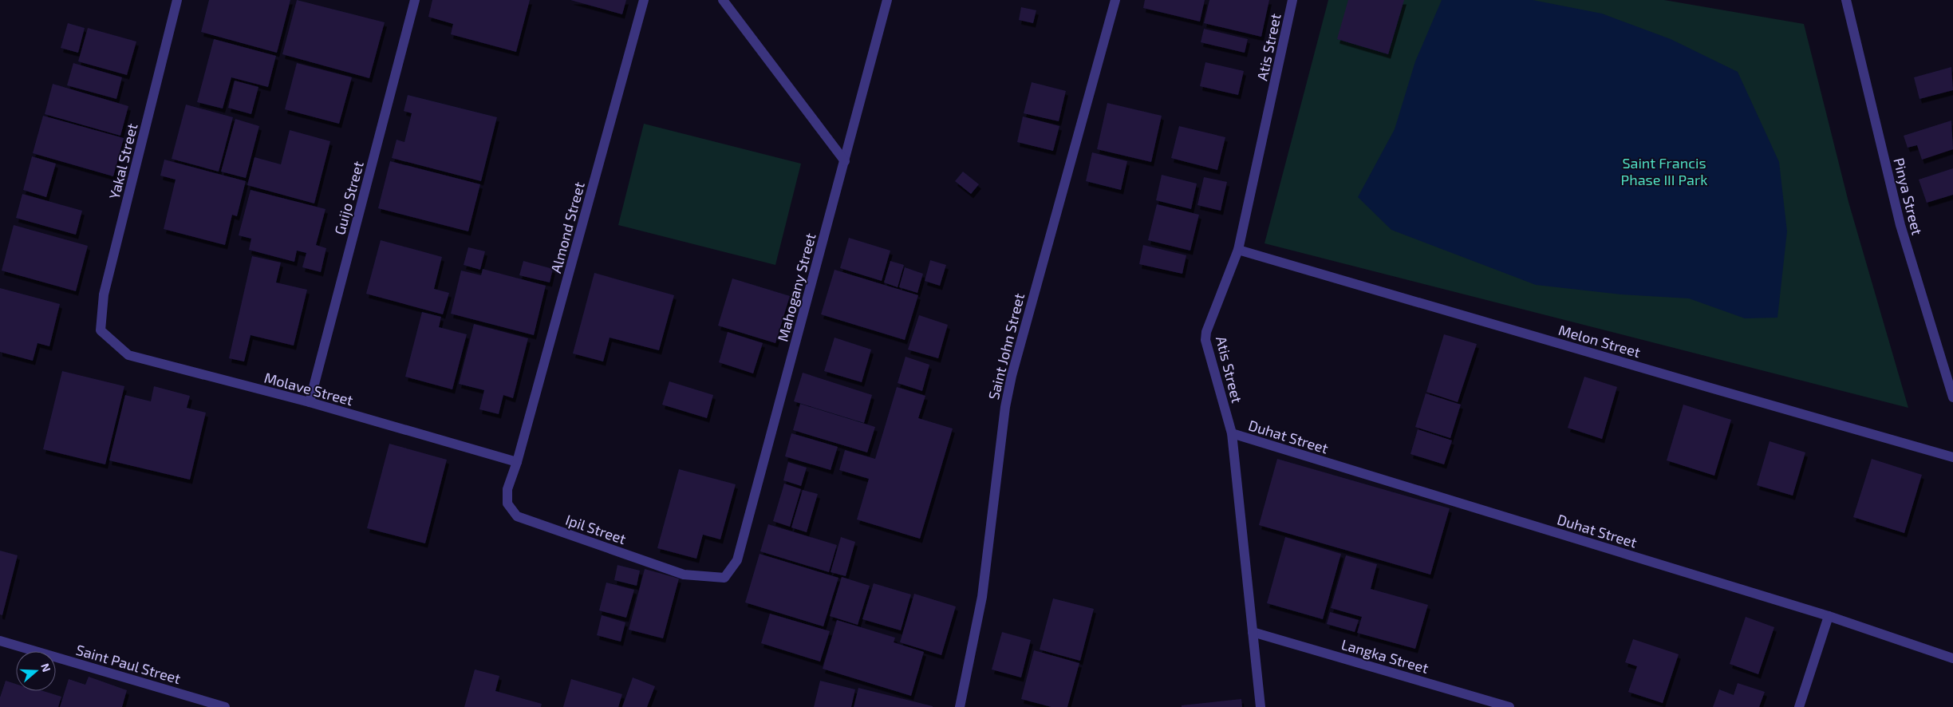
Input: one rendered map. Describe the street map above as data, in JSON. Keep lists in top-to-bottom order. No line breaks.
{"streets":{"street":["Atis Street","Yakal Street","Pinya Street","Guijo Street","Almond Street","Mahogany Street","Melon Street","Saint John Street","Molave Street","Duhat Street","Ipil Street","Langka Street","Saint Paul Street"]},"crossings":[["Atis Street","Melon Street"],["Atis Street","Duhat Street"],["Atis Street","Langka Street"],["Yakal Street","Molave Street"],["Guijo Street","Molave Street"],["Almond Street","Molave Street"],["Almond Street","Ipil Street"],["Mahogany Street","Ipil Street"],["Molave Street","Ipil Street"]],"parks":["Saint Francis Phase III Park"],"north":"right"}
